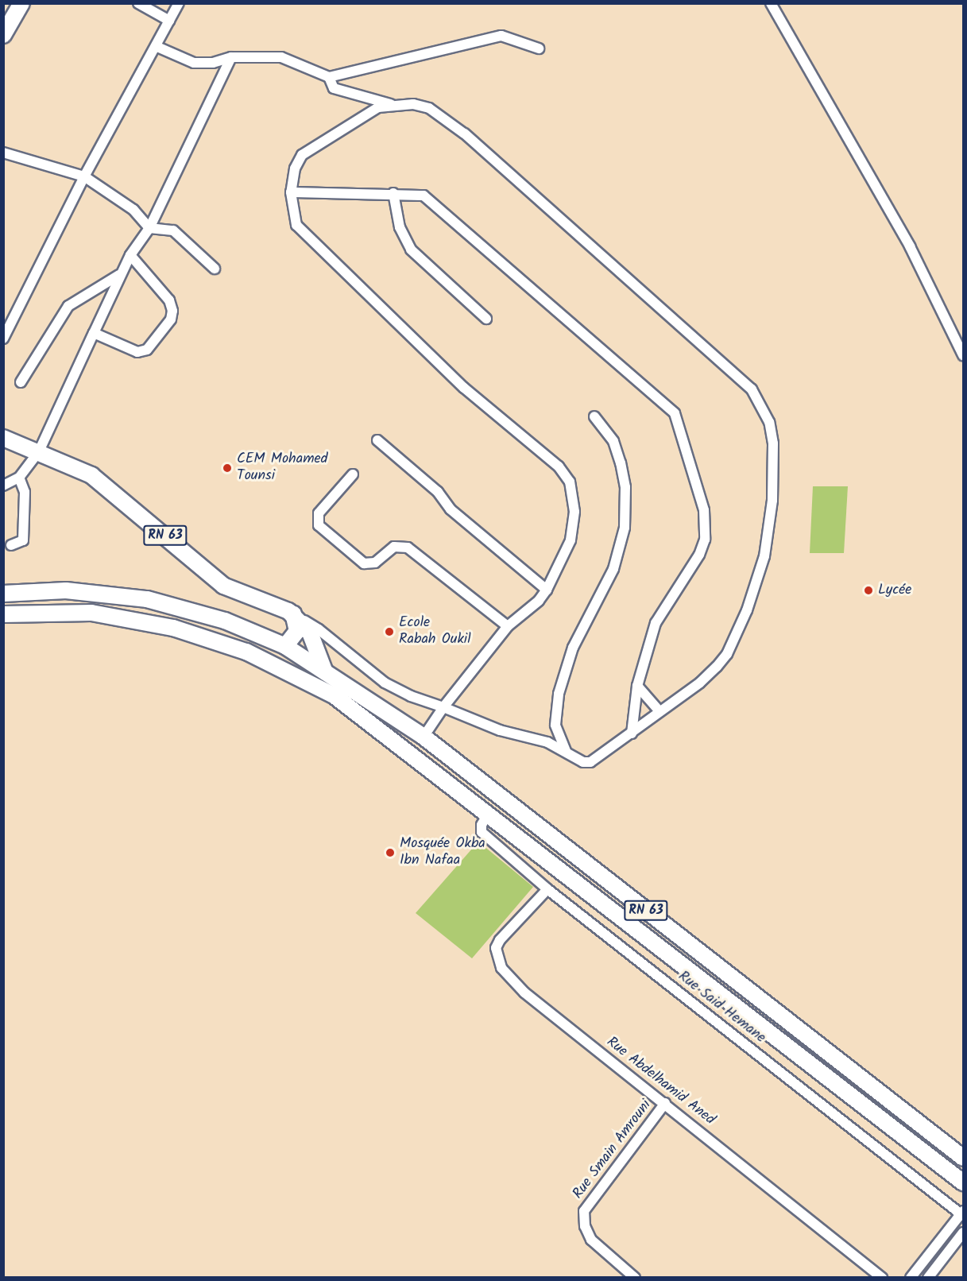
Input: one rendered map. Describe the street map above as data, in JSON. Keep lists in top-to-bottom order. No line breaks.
{"streets":{"main road":["RN 63"],"street":["Rue Said Hemane","Rue Abdelhamid Aned","Rue Smain Amrouni"]},"crossings":[["Rue Said Hemane","Rue Abdelhamid Aned"],["Rue Abdelhamid Aned","Rue Smain Amrouni"]],"places":["CEM Mohamed Tounsi","Lycée","Ecole Rabah Oukil","Mosquée Okba Ibn Nafaa"]}
